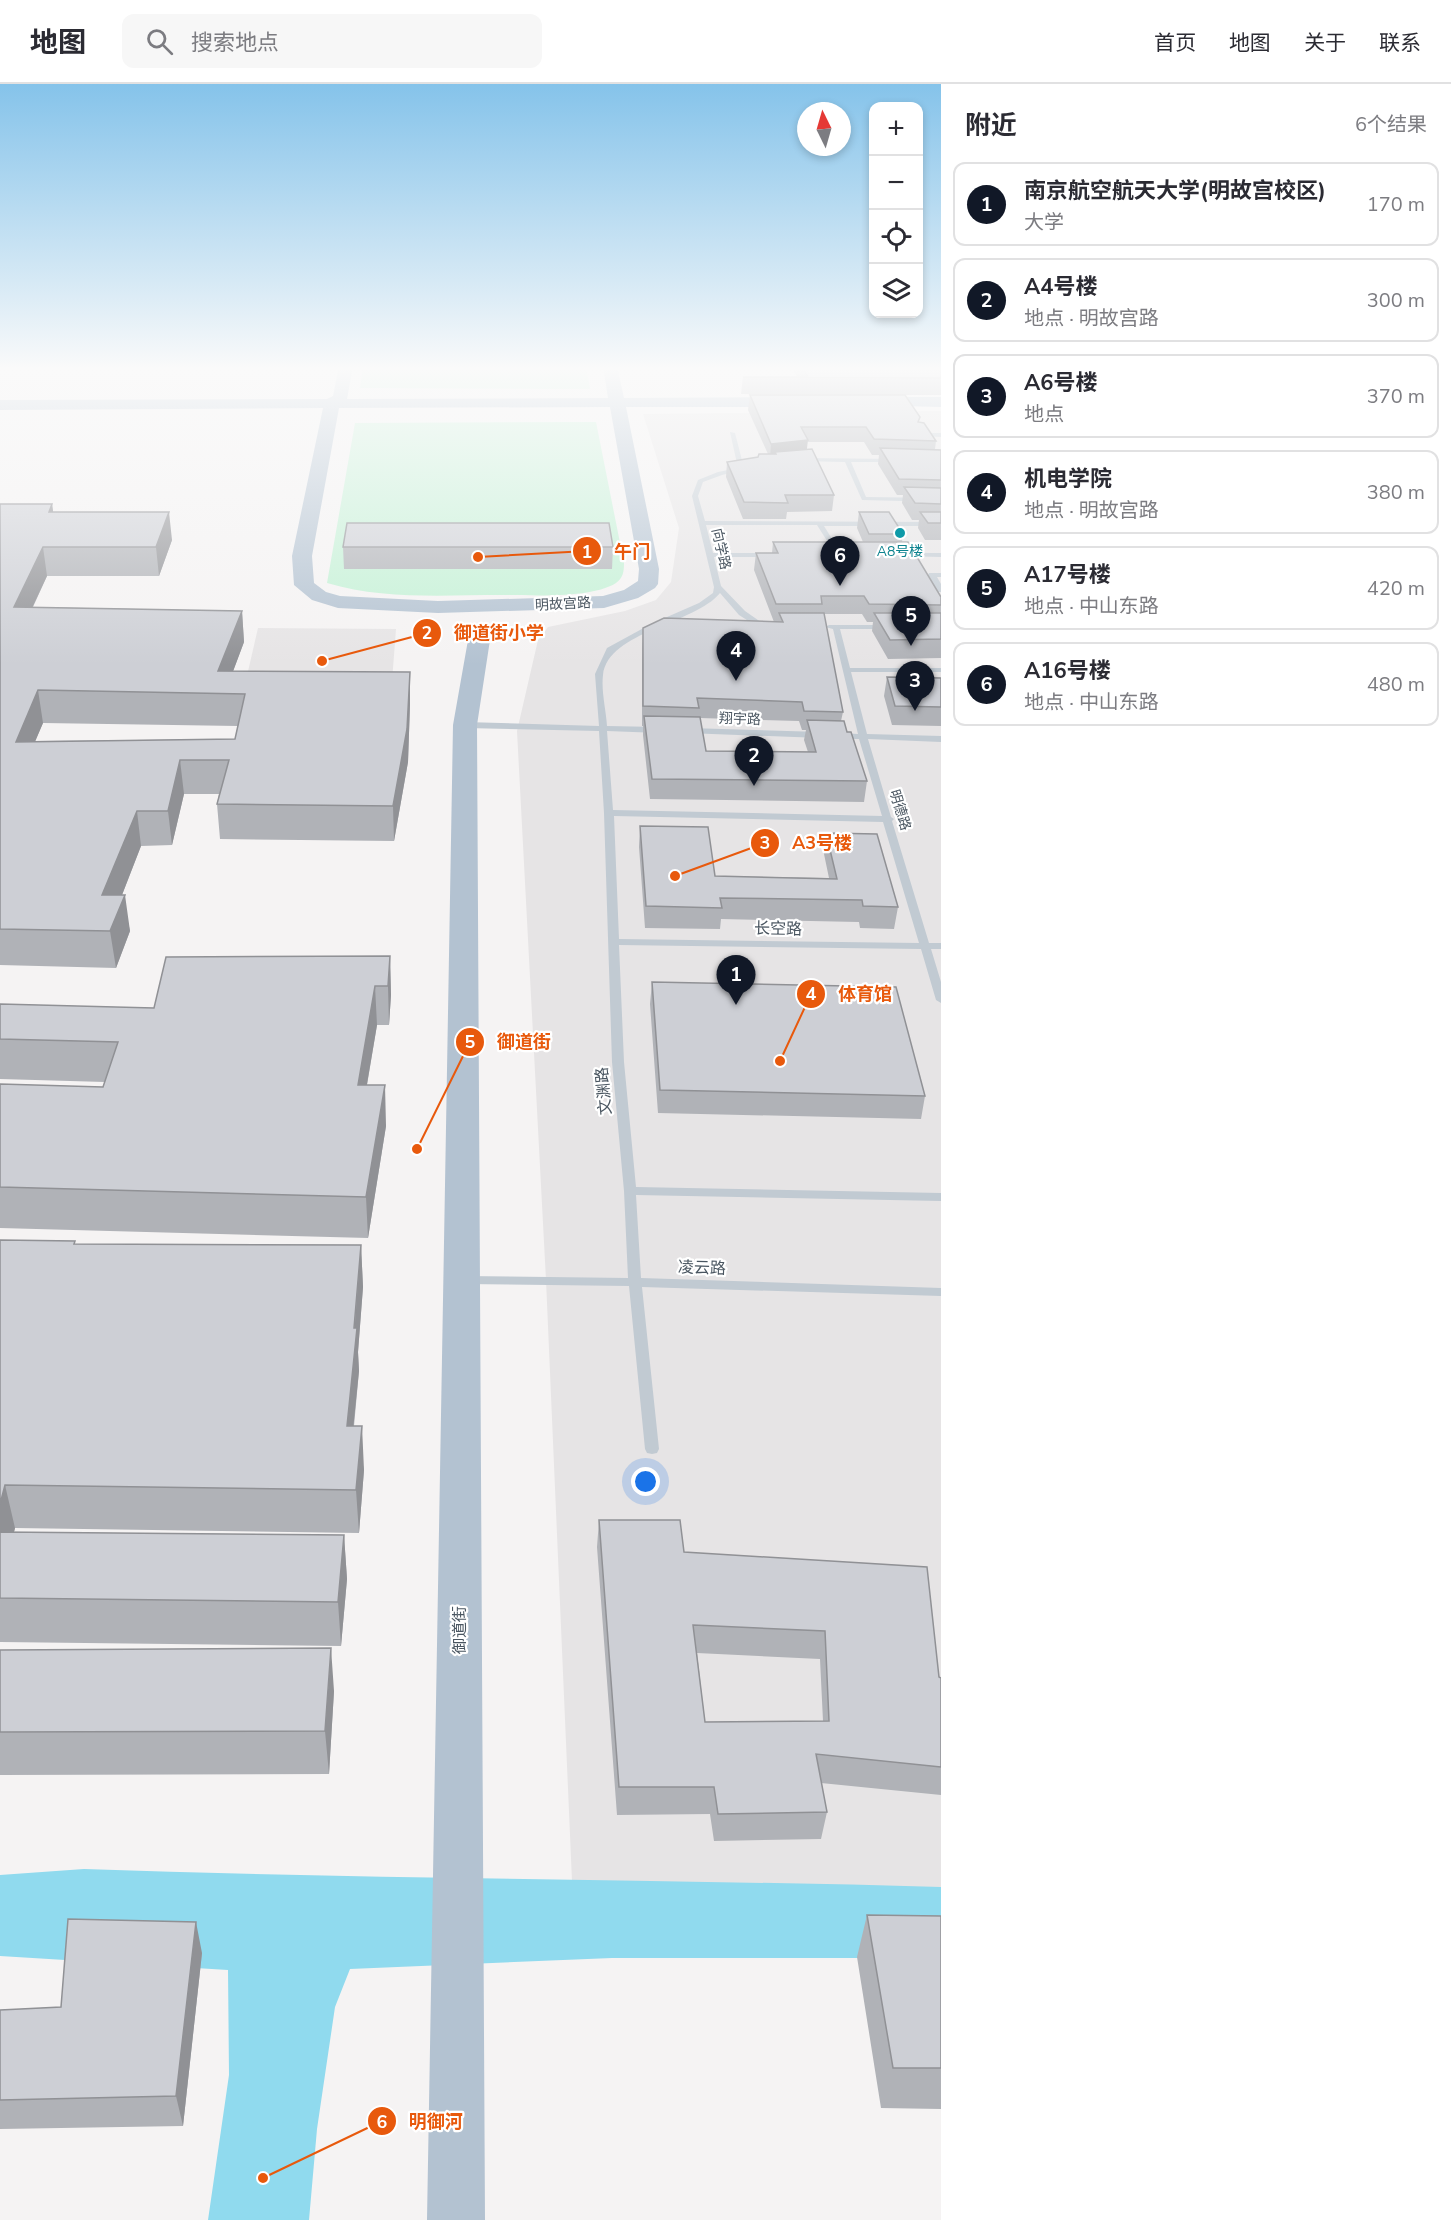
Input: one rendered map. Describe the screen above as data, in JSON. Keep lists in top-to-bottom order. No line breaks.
{"streets":{"main road":["明故宫路","御道街"],"lane":["向学路","翔宇路","明德路","长空路","文渊路","凌云路"]},"crossings":[["向学路","文渊路"],["翔宇路","明德路"],["明德路","长空路"],["长空路","文渊路"],["文渊路","凌云路"],["凌云路","御道街"]],"places":["A8号楼","午门","御道街小学","A3号楼","体育馆","御道街","明御河"],"north":"top","page":{"header":"地图","search":"搜索地点","nav":["首页","地图","关于","联系"],"heading":["附近","6个结果"],"map_buttons":["+","−"],"list":[{"mark":"1","name":"南京航空航天大学(明故宫校区)","note":"大学","value":"170 m"},{"mark":"2","name":"A4号楼","note":"地点 · 明故宫路","value":"300 m"},{"mark":"3","name":"A6号楼","note":"地点","value":"370 m"},{"mark":"4","name":"机电学院","note":"地点 · 明故宫路","value":"380 m"},{"mark":"5","name":"A17号楼","note":"地点 · 中山东路","value":"420 m"},{"mark":"6","name":"A16号楼","note":"地点 · 中山东路","value":"480 m"}],"pins":["6","5","4","3","2","1"]}}
